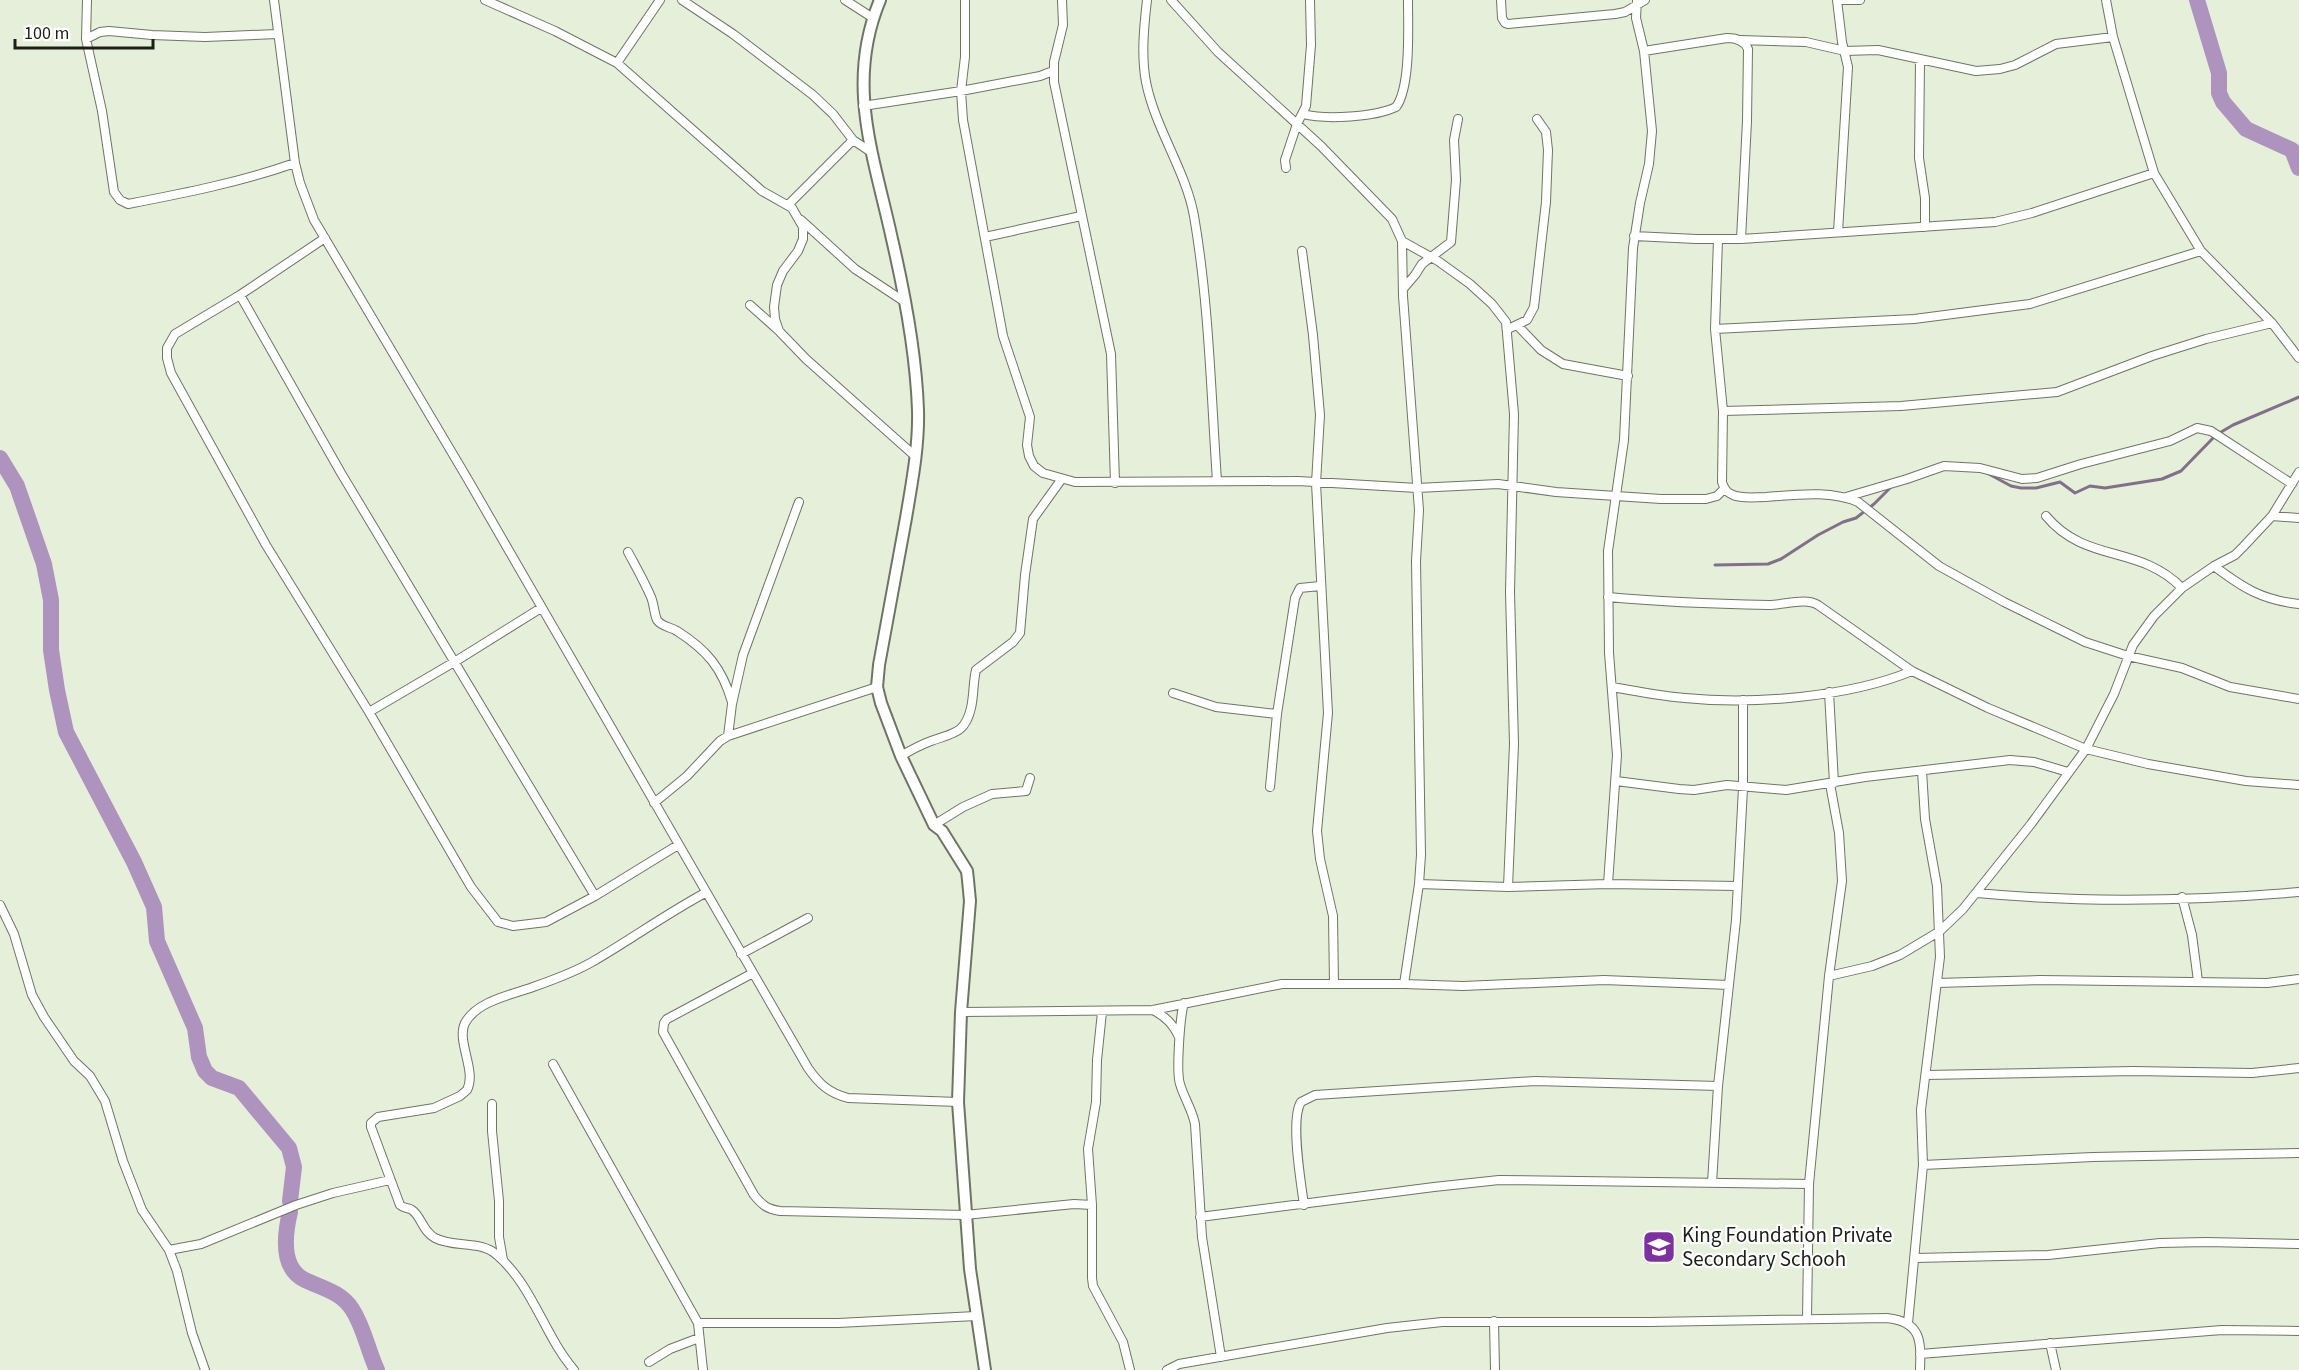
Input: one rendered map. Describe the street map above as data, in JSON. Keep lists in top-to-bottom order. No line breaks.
{"places":{"school or university":["King Foundation Private Secondary Schooh"]},"scale_bar":"100 m"}
